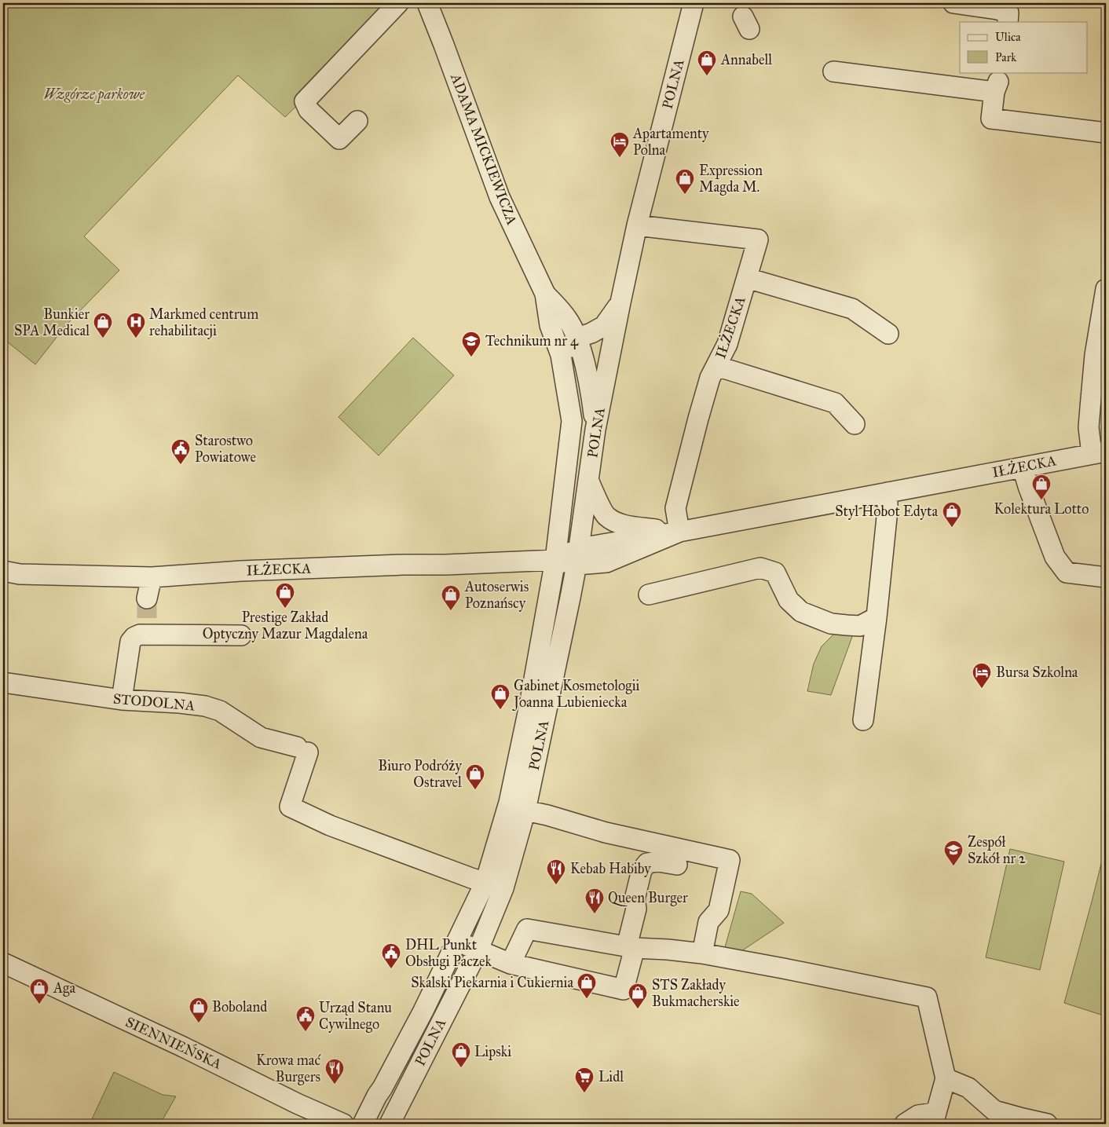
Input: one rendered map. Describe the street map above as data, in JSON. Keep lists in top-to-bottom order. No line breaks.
{"streets":{"street":["POLNA","ADAMA MICKIEWICZA","IŁŻECKA","STODOLNA","SIENNIEŃSKA"]},"crossings":[["POLNA","ADAMA MICKIEWICZA"],["POLNA","IŁŻECKA"],["POLNA","STODOLNA"],["ADAMA MICKIEWICZA","IŁŻECKA"]],"parks":["Wzgórze parkowe"],"places":{"shop":["Annabell","Expression Magda M.","Bunkier SPA Medical","Kolektura Lotto","Styl Hobot Edyta","Prestige Zakład Optyczny Mazur Magdalena","Autoserwis Poznańscy","Gabinet Kosmetologii Joanna Lubieniecka","Biuro Podróży Ostravel","Skalski Piekarnia i Cukiernia","Aga","STS Zakłady Bukmacherskie","Boboland","Lipski"],"hotel":["Apartamenty Polna","Bursa Szkolna"],"hospital":["Markmed centrum rehabilitacji"],"school or university":["Technikum nr 4","Zespół Szkół nr 2"],"public building":["Starostwo Powiatowe","DHL Punkt Obsługi Paczek","Urząd Stanu Cywilnego"],"restaurant":["Kebab Habiby","Queen Burger","Krowa mać Burgers"],"supermarket":["Lidl"]},"legend":["Ulica","Park"]}
